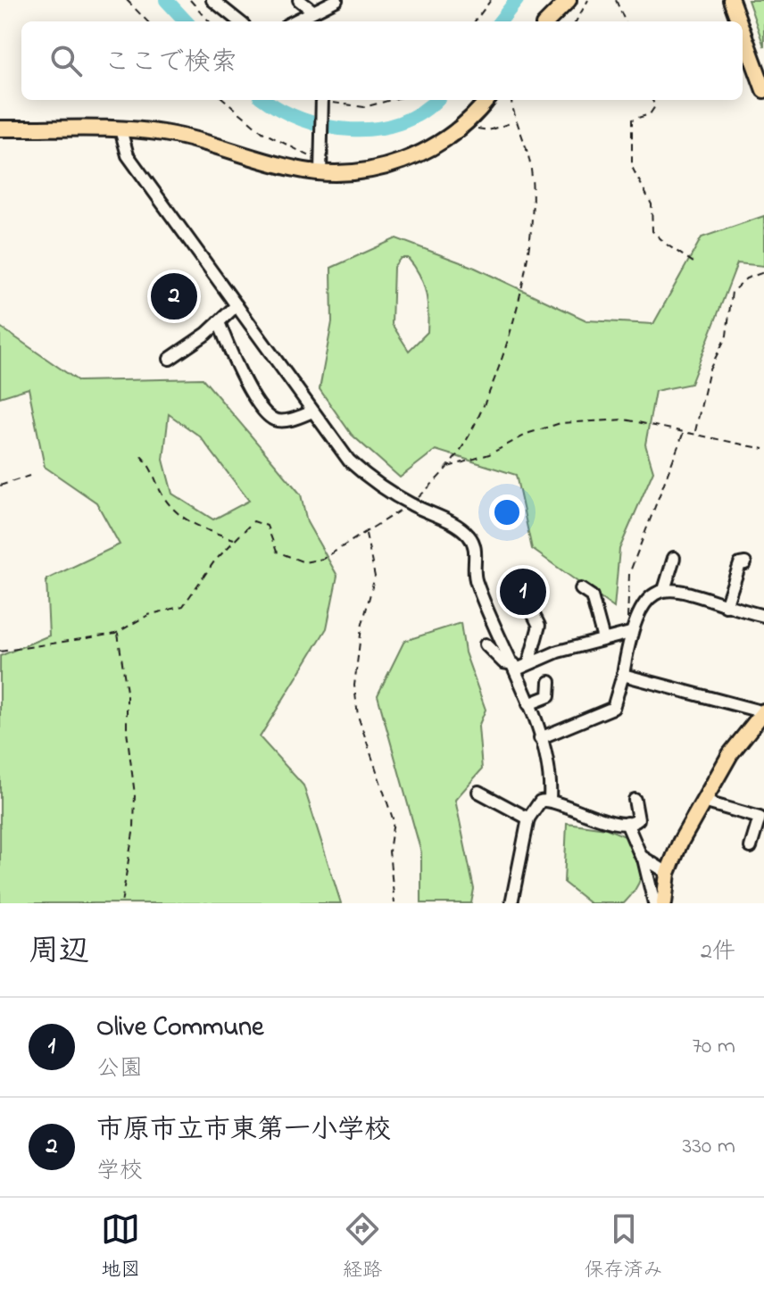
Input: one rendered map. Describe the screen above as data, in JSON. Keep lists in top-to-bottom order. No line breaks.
{"page":{"search":"ここで検索","pins":["2","1"],"heading":["周辺","2件"],"list":[{"mark":"1","name":"Olive Commune","note":"公園","value":"70 m"},{"mark":"2","name":"市原市立市東第一小学校","note":"学校","value":"330 m"}],"nav":["地図","経路","保存済み"]}}
